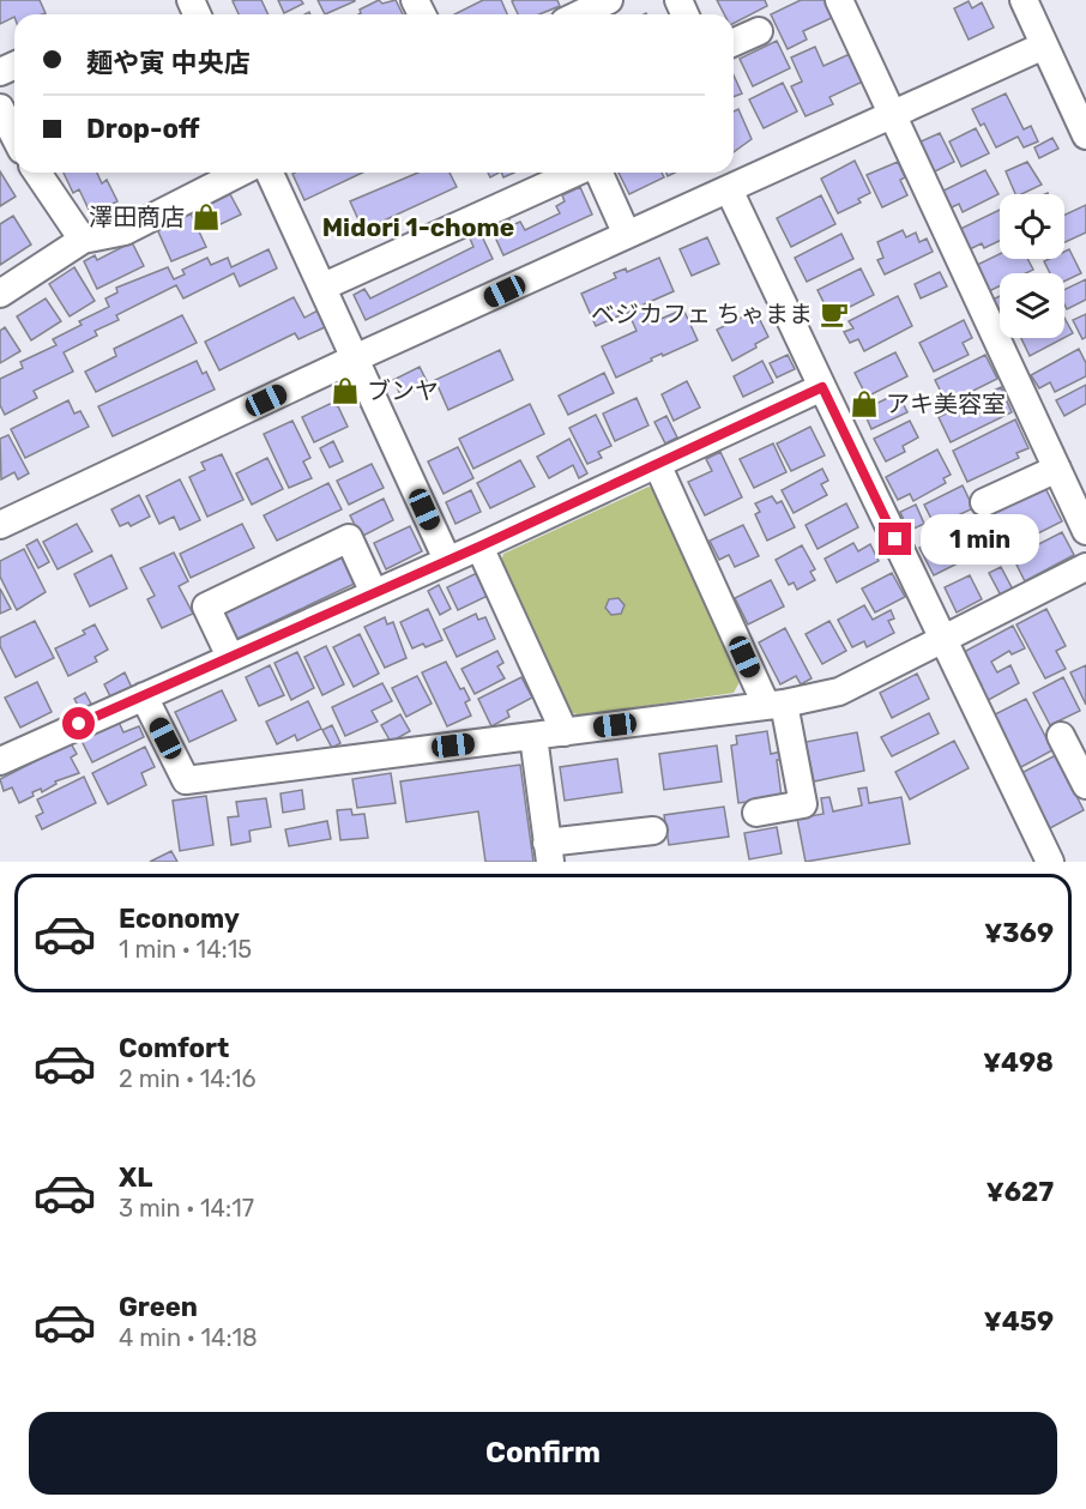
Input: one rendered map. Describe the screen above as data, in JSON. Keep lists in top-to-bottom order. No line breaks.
{"districts":["Midori 1-chome"],"places":{"shop":["澤田商店","ブンヤ","アキ美容室"],"cafe":["ベジカフェ ちゃまま"]},"page":{"banner":["麺や寅 中央店","Drop-off"],"bubble":"1 min","list":[{"name":"Economy","note":"1 min · 14:15","value":"¥369"},{"name":"Comfort","note":"2 min · 14:16","value":"¥498"},{"name":"XL","note":"3 min · 14:17","value":"¥627"},{"name":"Green","note":"4 min · 14:18","value":"¥459"}],"buttons":"Confirm"}}
